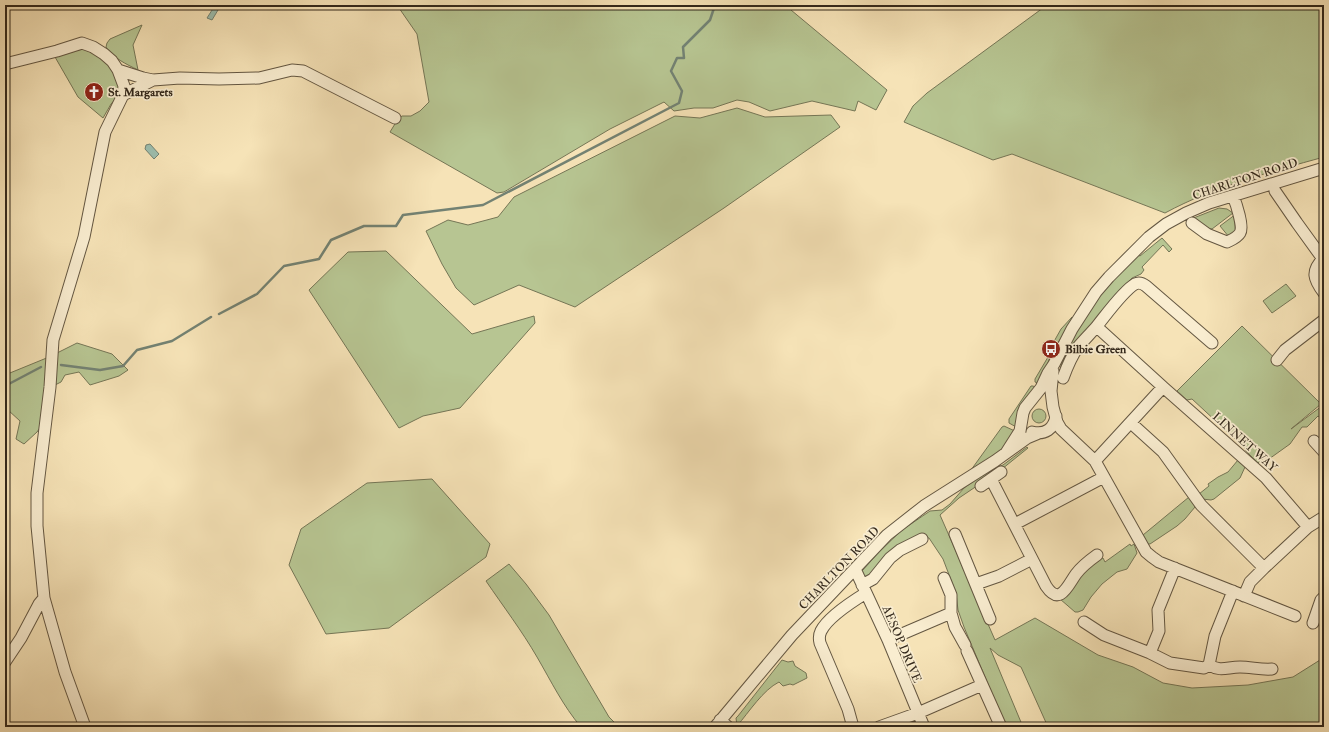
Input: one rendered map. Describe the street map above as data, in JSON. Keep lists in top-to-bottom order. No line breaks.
{"streets":{"street":["CHARLTON ROAD","LINNET WAY","AESOP DRIVE"]},"crossings":[["CHARLTON ROAD","AESOP DRIVE"]],"places":{"church":["St. Margarets"],"bus stop":["Bilbie Green"]}}
